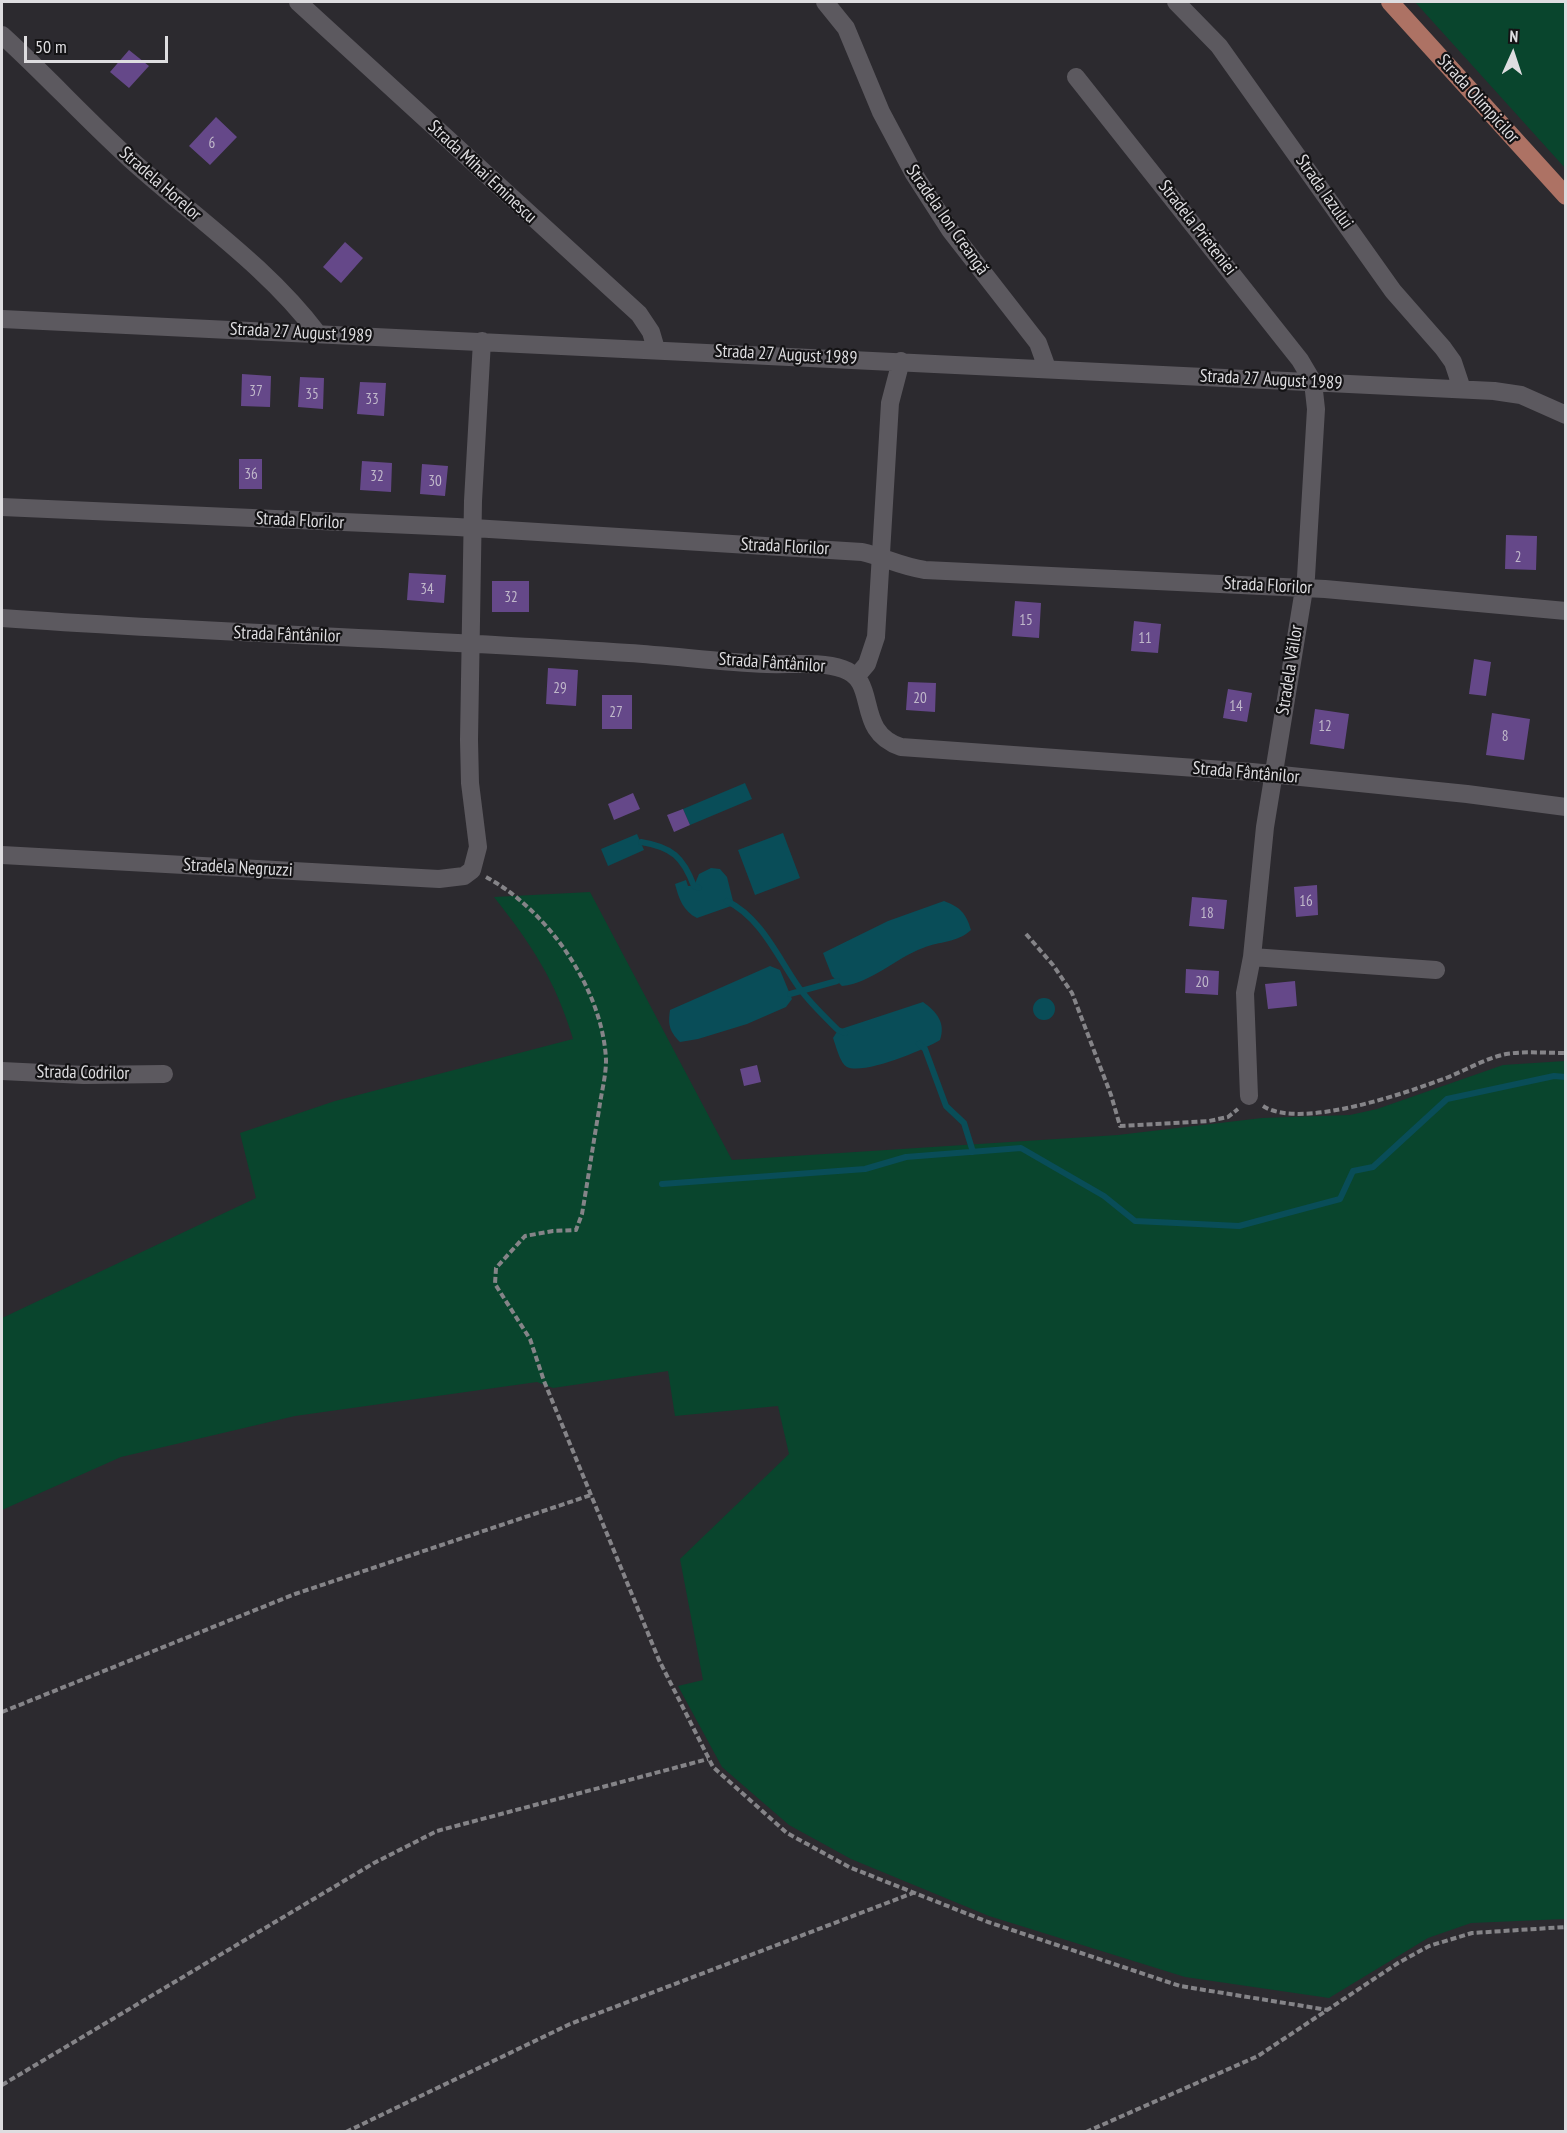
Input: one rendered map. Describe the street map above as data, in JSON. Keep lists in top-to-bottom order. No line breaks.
{"streets":{"main road":["Strada Olimpicilor"],"street":["Strada Mihai Eminescu","Stradela Horelor","Strada Iazului","Stradela Ion Creangă","Stradela Prieteniei","Strada 27 August 1989","Strada Florilor","Strada Fântânilor","Stradela Văilor","Stradela Negruzzi","Strada Codrilor"]},"crossings":[["Strada Mihai Eminescu","Strada 27 August 1989"],["Stradela Horelor","Strada 27 August 1989"],["Strada Iazului","Strada 27 August 1989"],["Stradela Ion Creangă","Strada 27 August 1989"],["Stradela Prieteniei","Strada 27 August 1989"],["Stradela Prieteniei","Stradela Văilor"],["Strada 27 August 1989","Stradela Văilor"],["Strada Florilor","Stradela Văilor"],["Strada Fântânilor","Stradela Văilor"]],"house_numbers":["6","37","35","33","36","32","30","2","34","32","15","11","29","20","14","27","12","8","16","18","20"],"scale_bar":"50 m","north":"top"}
